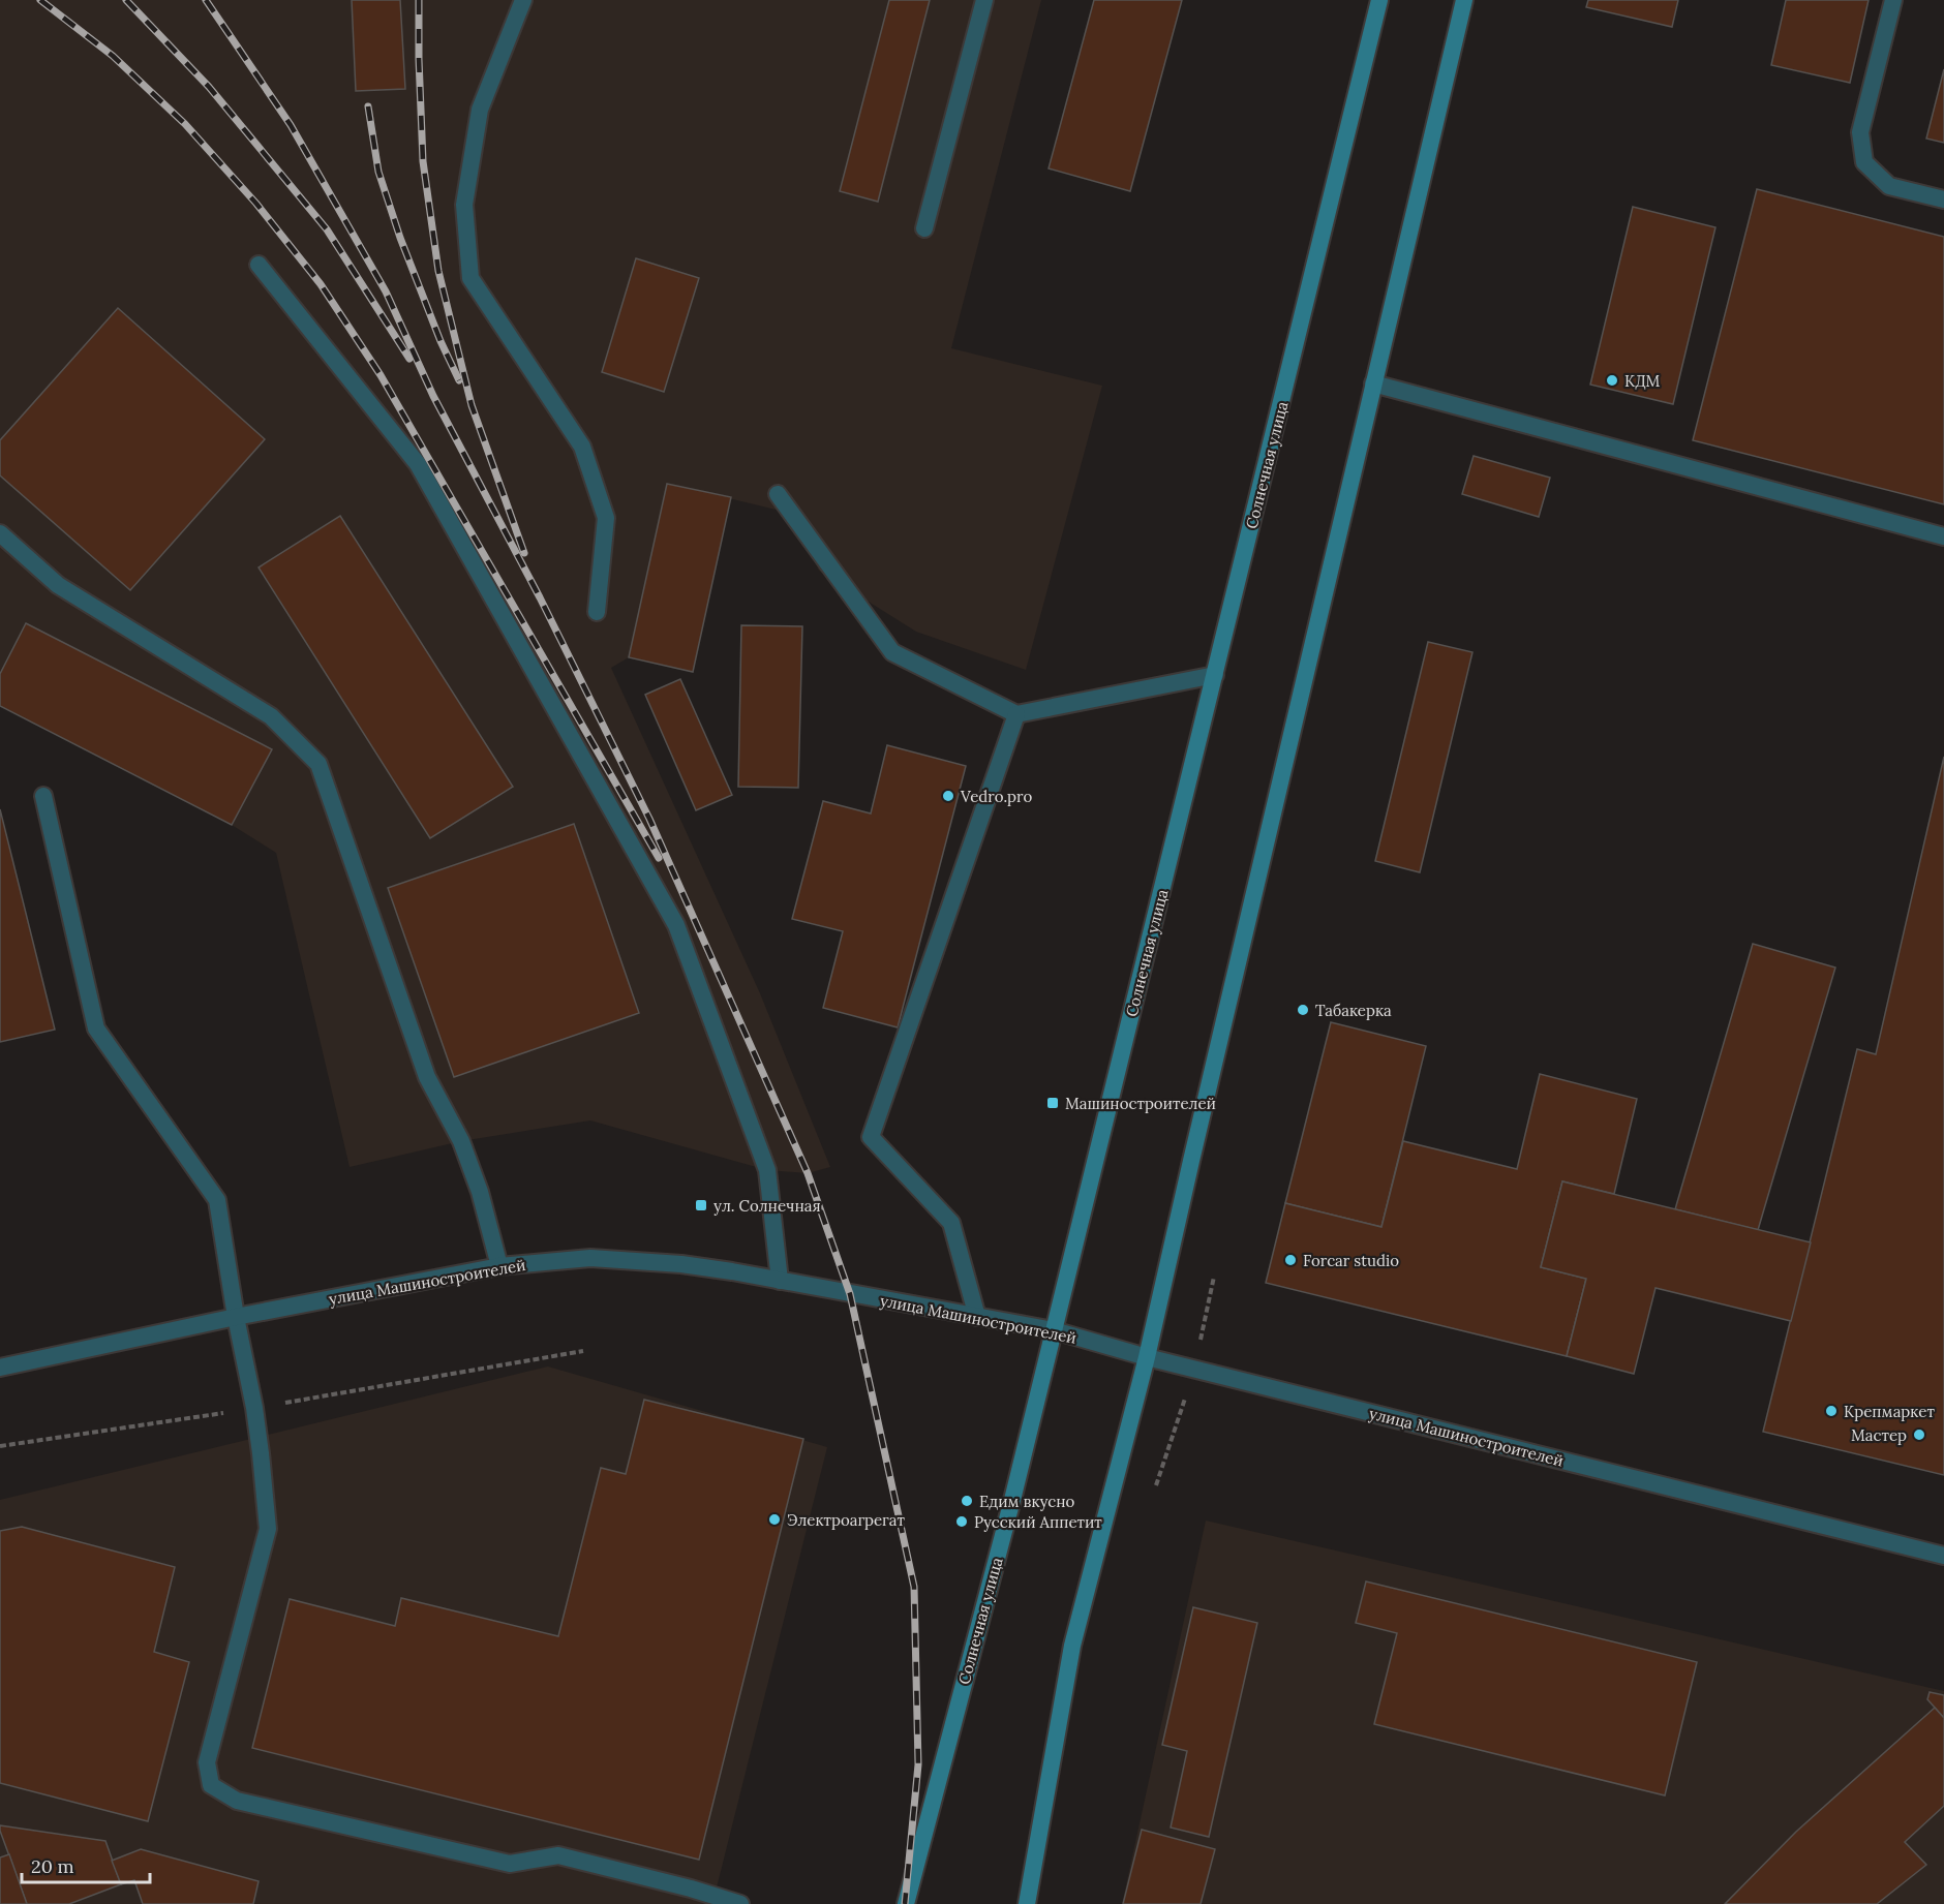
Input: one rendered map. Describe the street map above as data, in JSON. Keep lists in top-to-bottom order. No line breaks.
{"streets":{"main road":["Солнечная улица"],"street":["улица Машиностроителей"]},"crossings":[["Солнечная улица","улица Машиностроителей"]],"places":{"other":["КДМ","Vedro.pro","Табакерка","Forcar studio","Крепмаркет","Мастер","Едим вкусно","Электроагрегат","Русский Аппетит"],"transit":["Машиностроителей","ул. Солнечная"]},"scale_bar":"20 m"}
